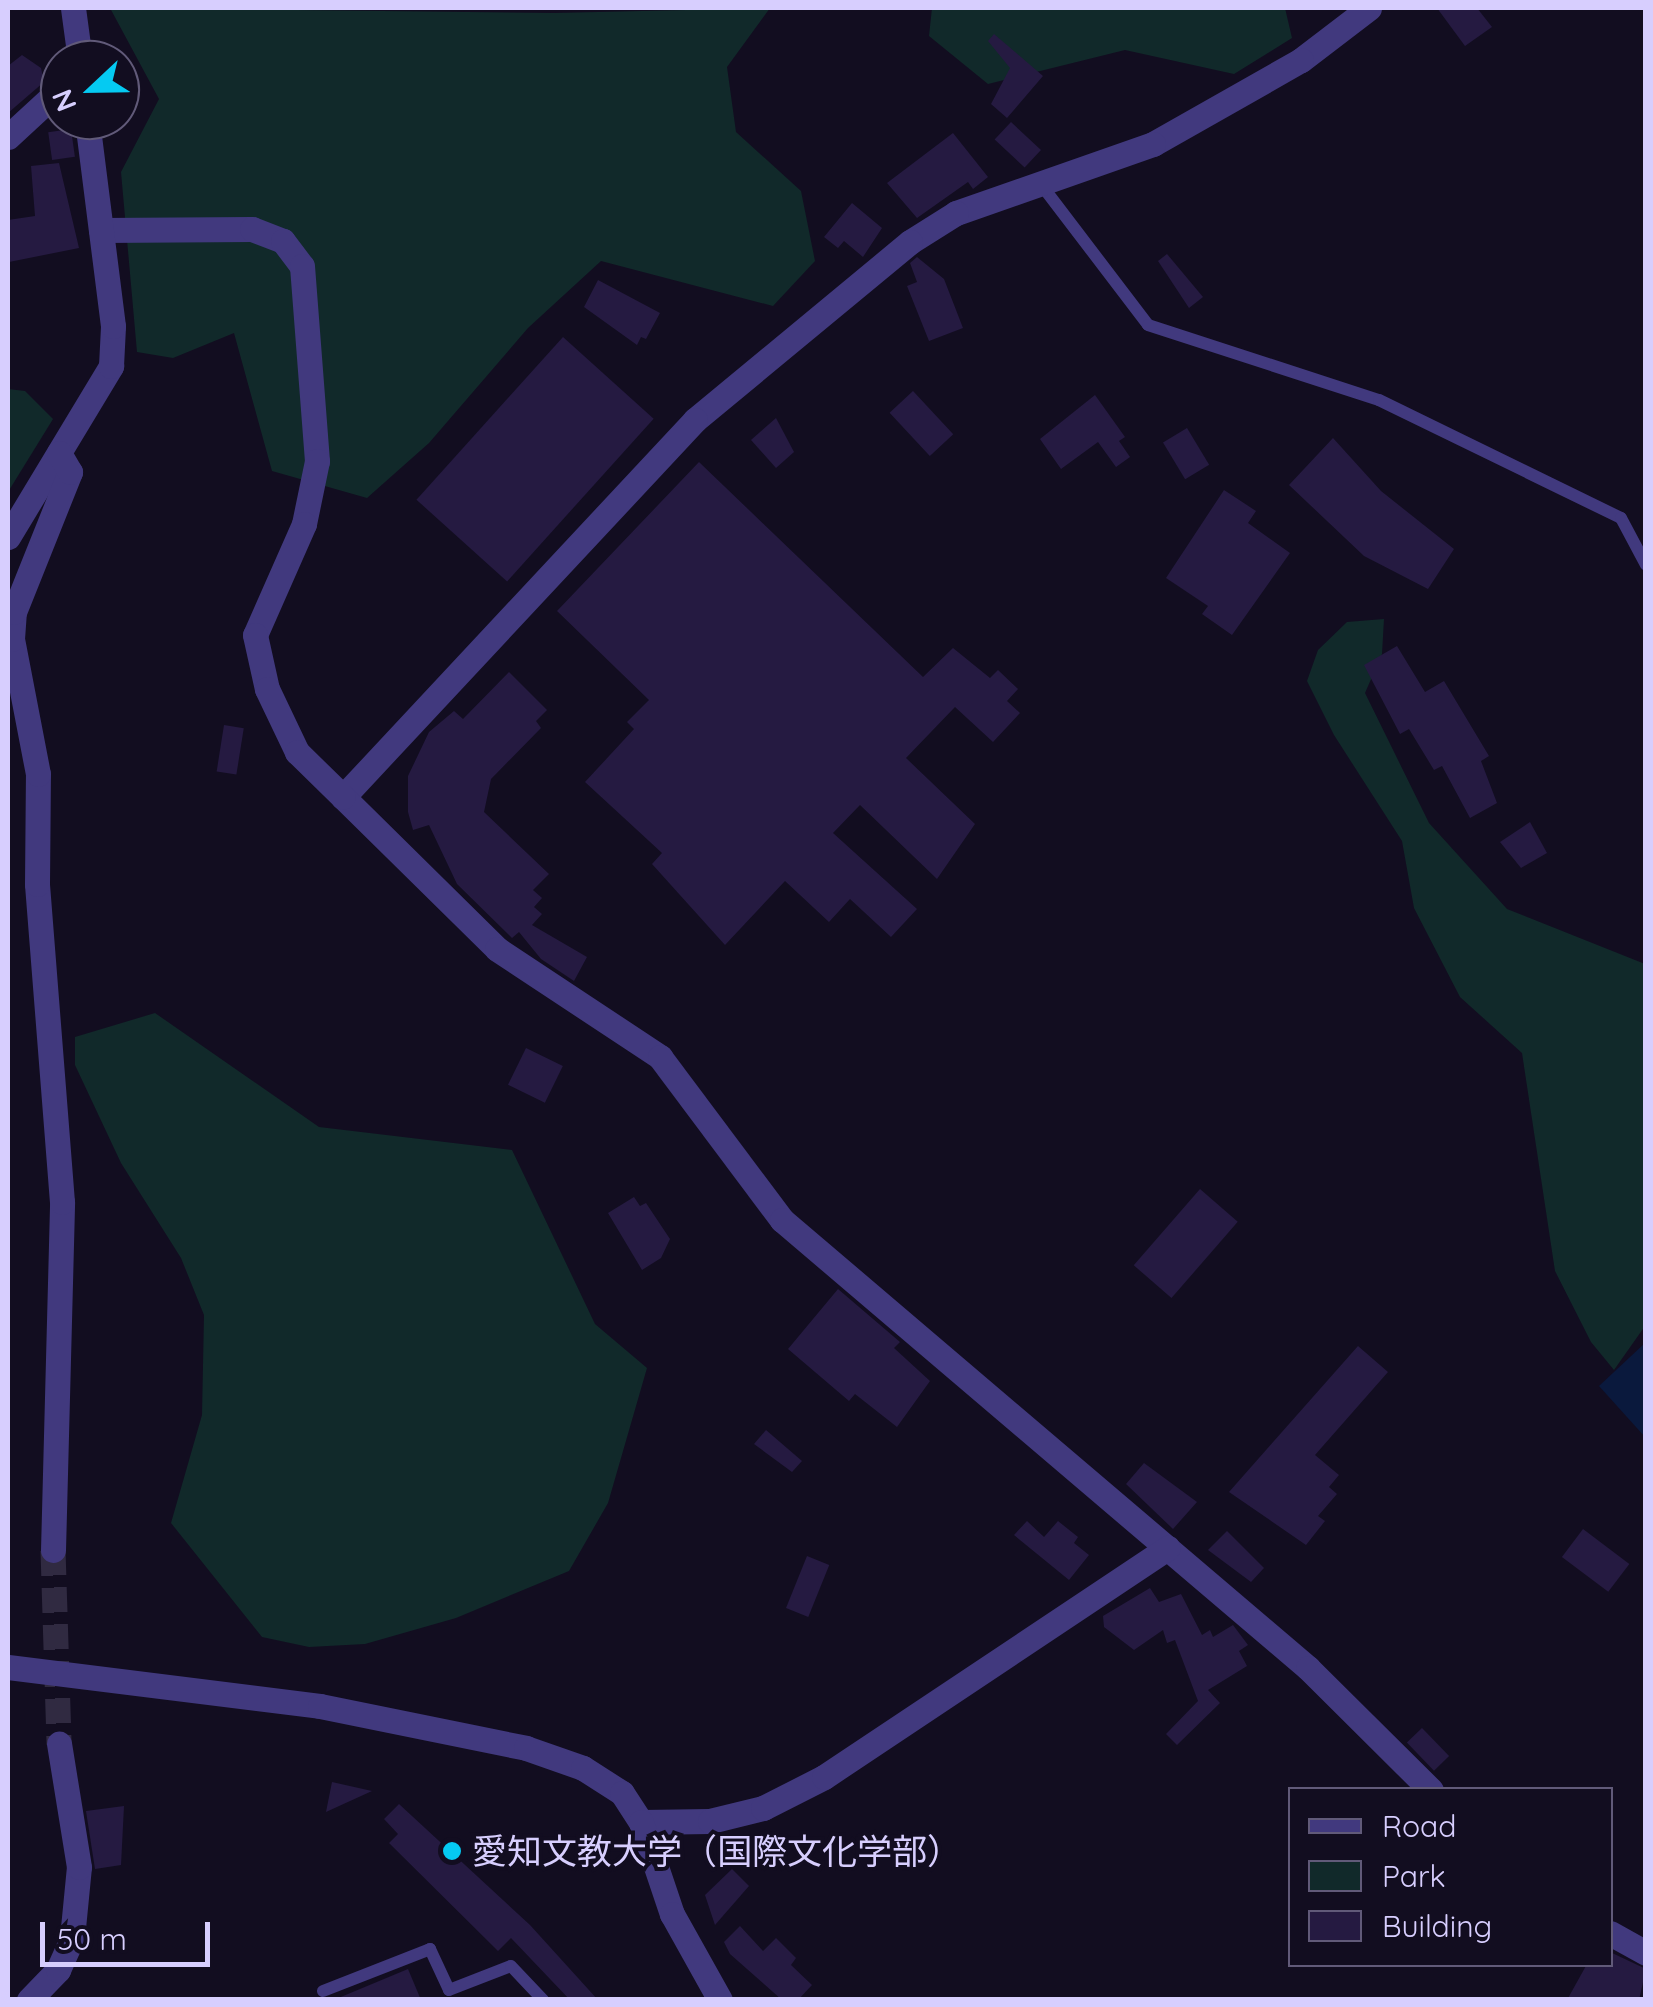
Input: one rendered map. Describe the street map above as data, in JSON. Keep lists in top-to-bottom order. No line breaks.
{"places":["愛知文教大学（国際文化学部）"],"legend":["Road","Park","Building"],"scale_bar":"50 m","north":"left"}
